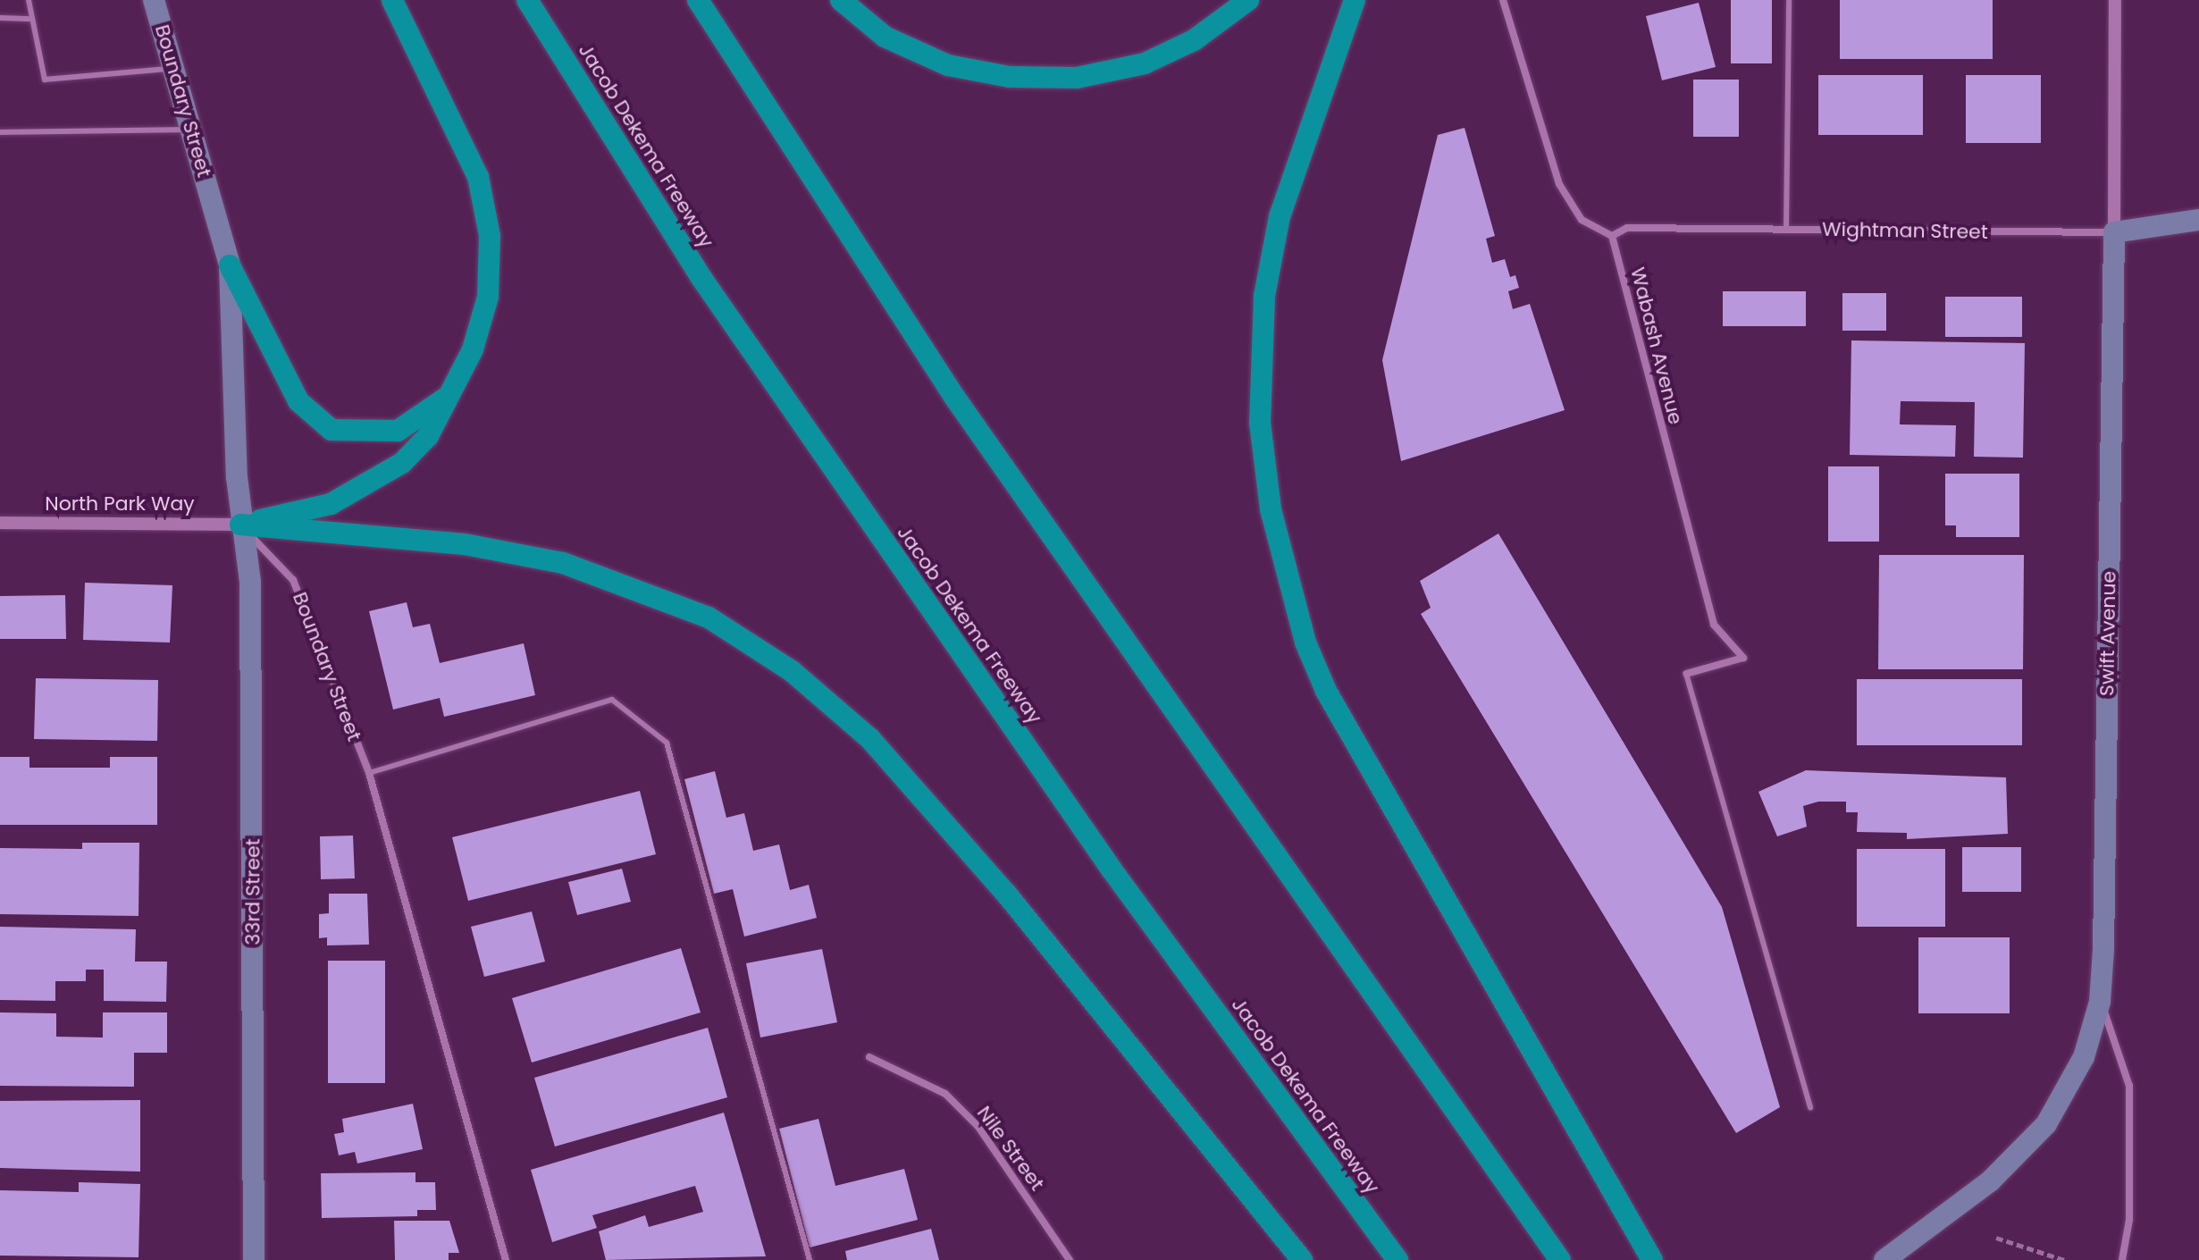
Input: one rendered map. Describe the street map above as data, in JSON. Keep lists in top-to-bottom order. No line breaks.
{"streets":{"highway":["Jacob Dekema Freeway"],"main road":["Boundary Street","Wightman Street","Swift Avenue","33rd Street"],"street":["Wabash Avenue","North Park Way","Nile Street"]},"crossings":[["Boundary Street","North Park Way"],["Boundary Street","33rd Street"],["Wightman Street","Wabash Avenue"],["Wightman Street","Swift Avenue"],["North Park Way","33rd Street"]]}
